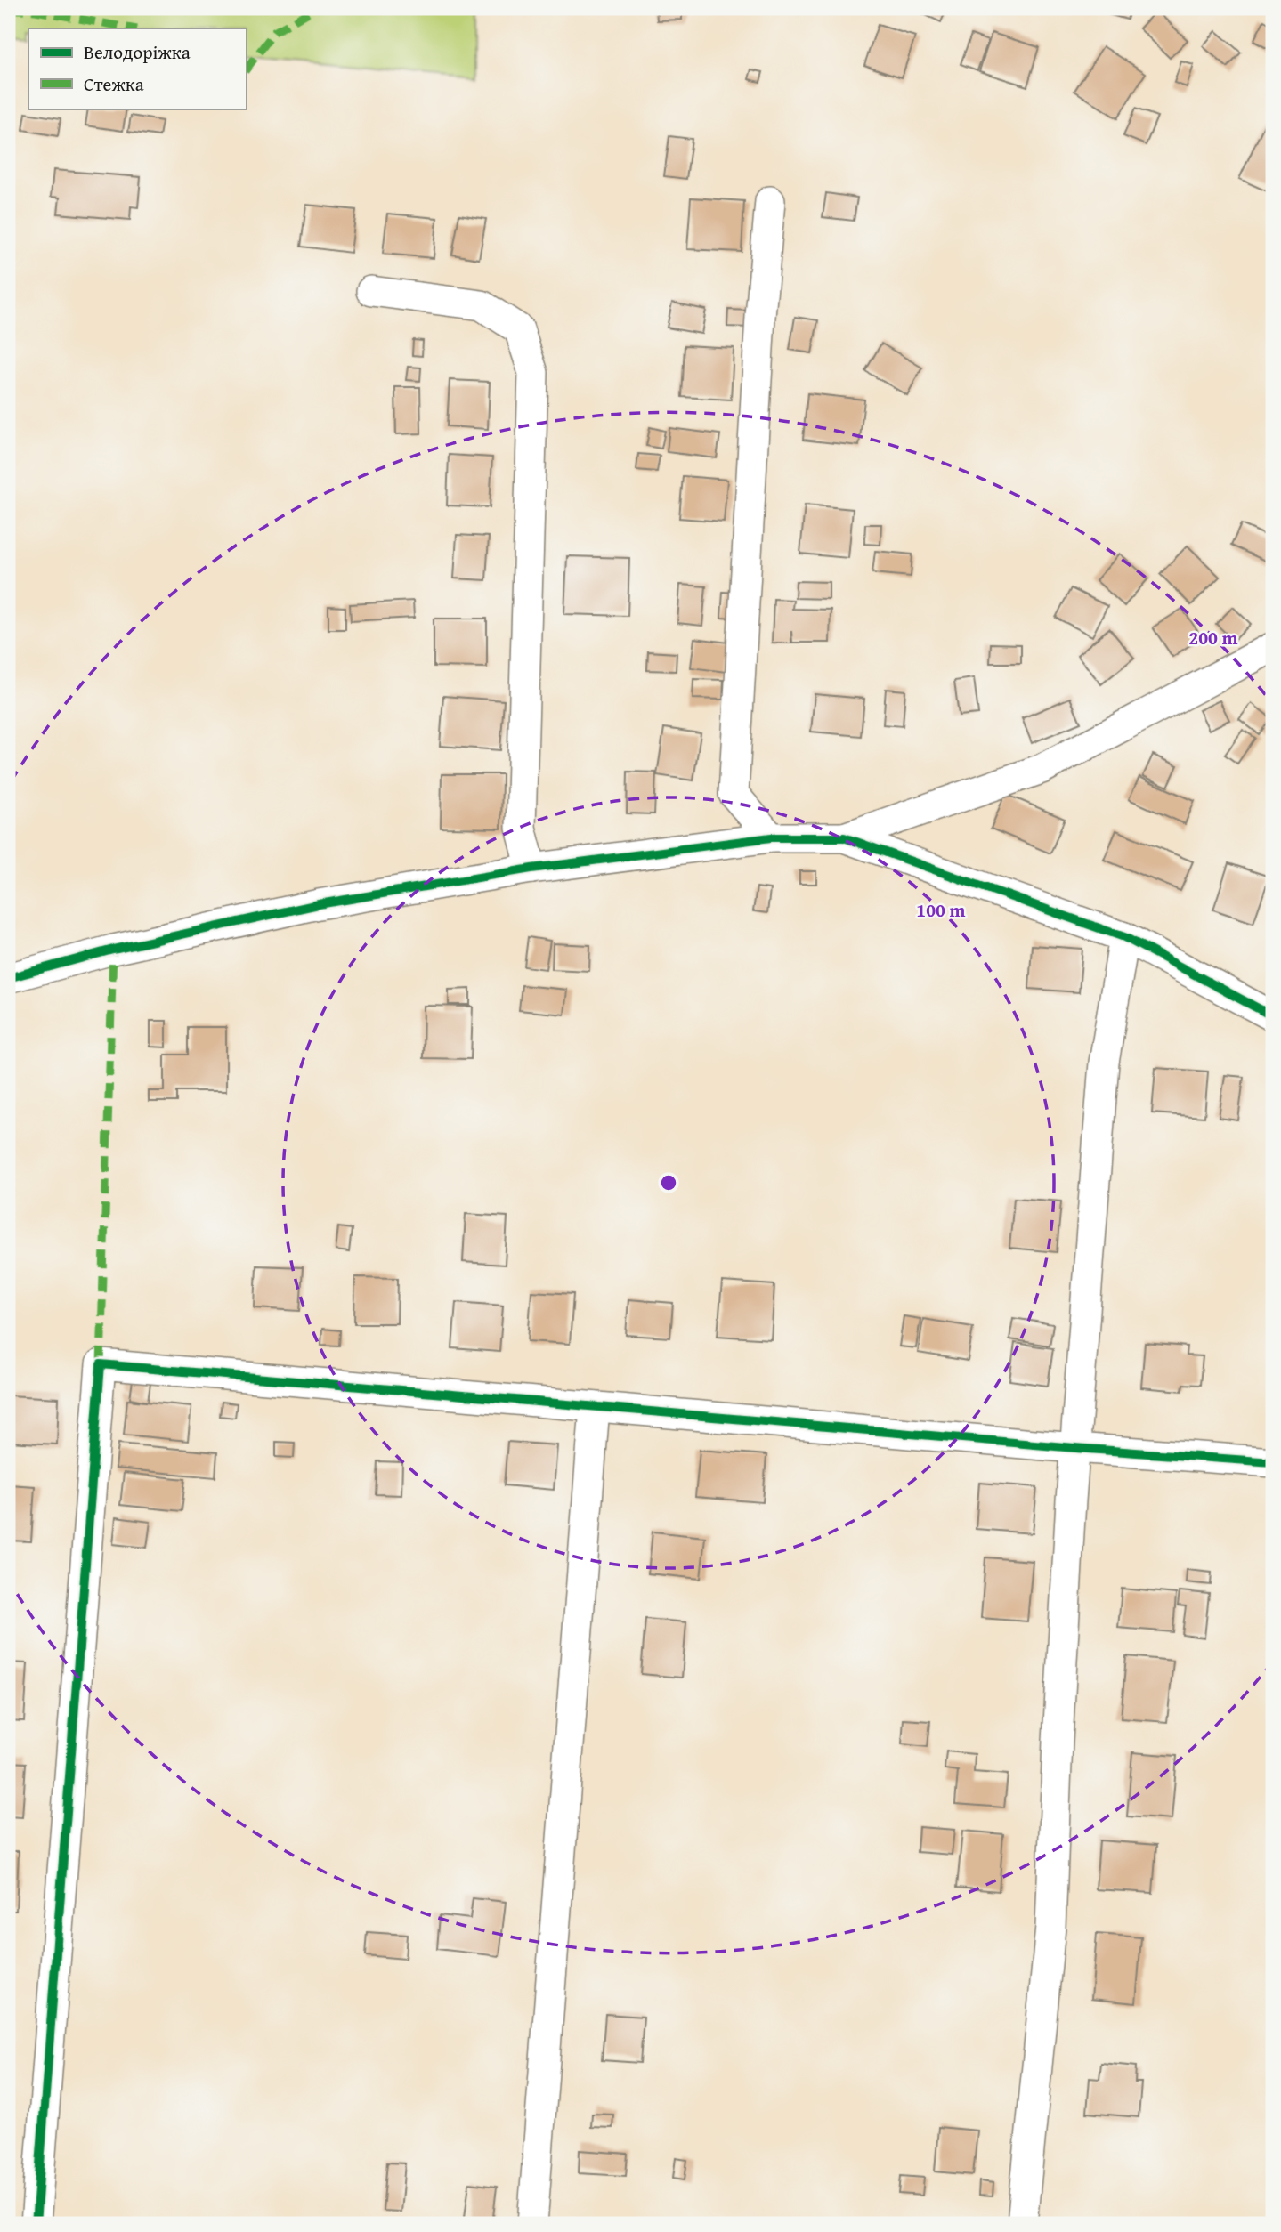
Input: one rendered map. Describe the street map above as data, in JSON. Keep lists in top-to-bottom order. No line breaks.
{"legend":["Велодоріжка","Стежка"],"rings":["200 m","100 m"]}
